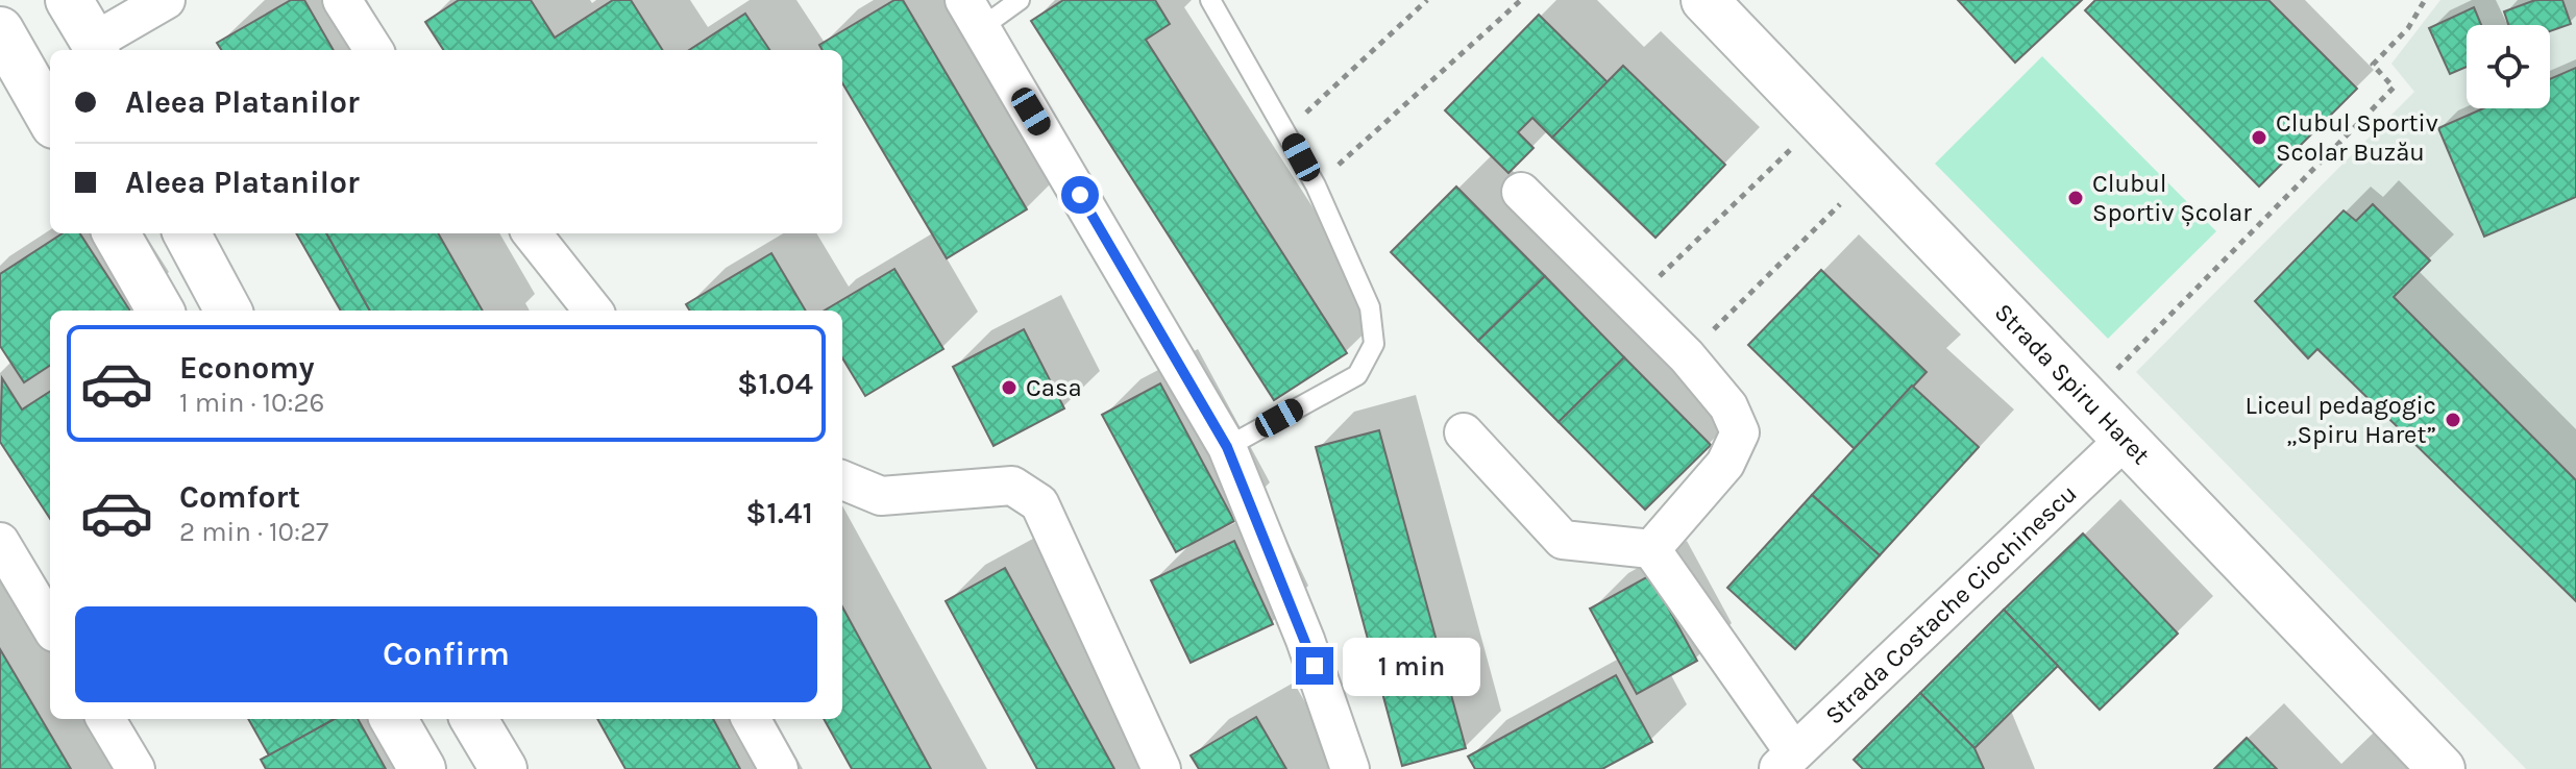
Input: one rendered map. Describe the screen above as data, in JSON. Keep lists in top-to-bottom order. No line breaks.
{"streets":{"street":["Strada Spiru Haret","Strada Costache Ciochinescu"]},"crossings":[["Strada Spiru Haret","Strada Costache Ciochinescu"]],"places":["Clubul Sportiv Scolar Buzău","Clubul Sportiv Școlar","Casa","Liceul pedagogic „Spiru Haret”"],"page":{"banner":["Aleea Platanilor","Aleea Platanilor"],"list":[{"name":"Economy","note":"1 min · 10:26","value":"$1.04"},{"name":"Comfort","note":"2 min · 10:27","value":"$1.41"}],"buttons":"Confirm","bubble":"1 min"}}
